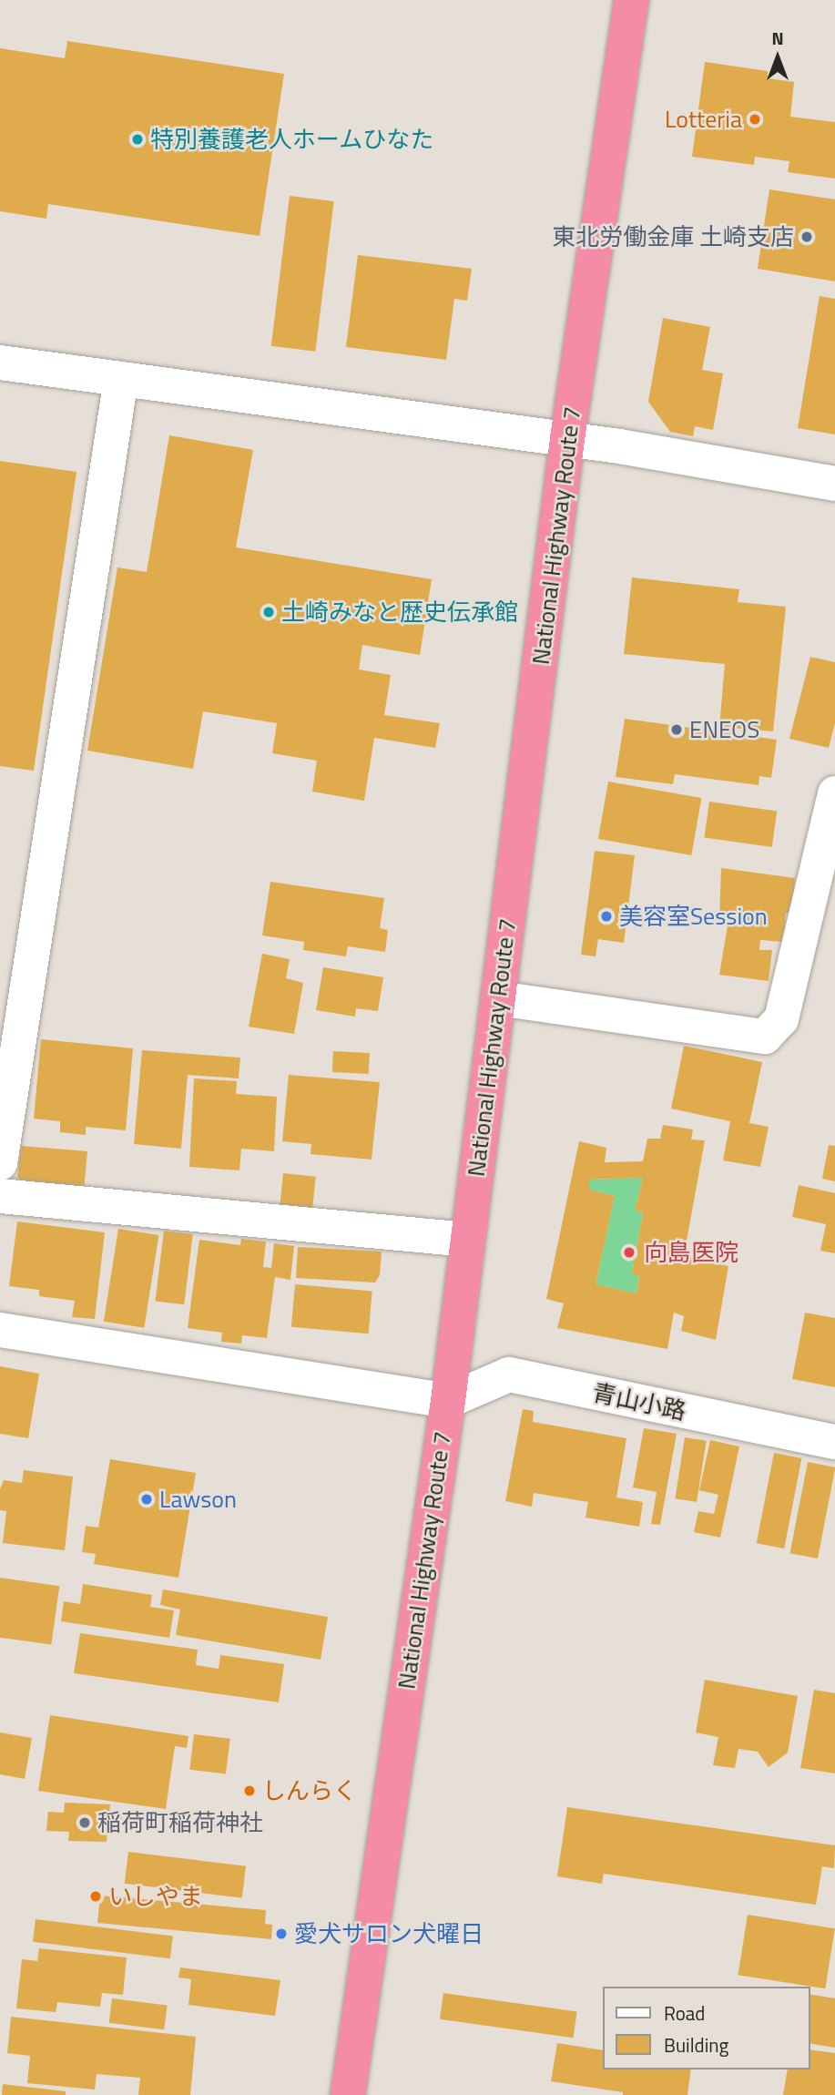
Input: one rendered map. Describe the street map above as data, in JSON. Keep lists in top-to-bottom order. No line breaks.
{"streets":{"highway":["National Highway Route 7"],"street":["青山小路"]},"crossings":[["National Highway Route 7","青山小路"]],"places":["Lotteria","特別養護老人ホームひなた","東北労働金庫 土崎支店","土崎みなと歴史伝承館","ENEOS","美容室Session","向島医院","Lawson","しんらく","稲荷町稲荷神社","いしやま","愛犬サロン犬曜日"],"legend":["Road","Building"],"north":"top"}
